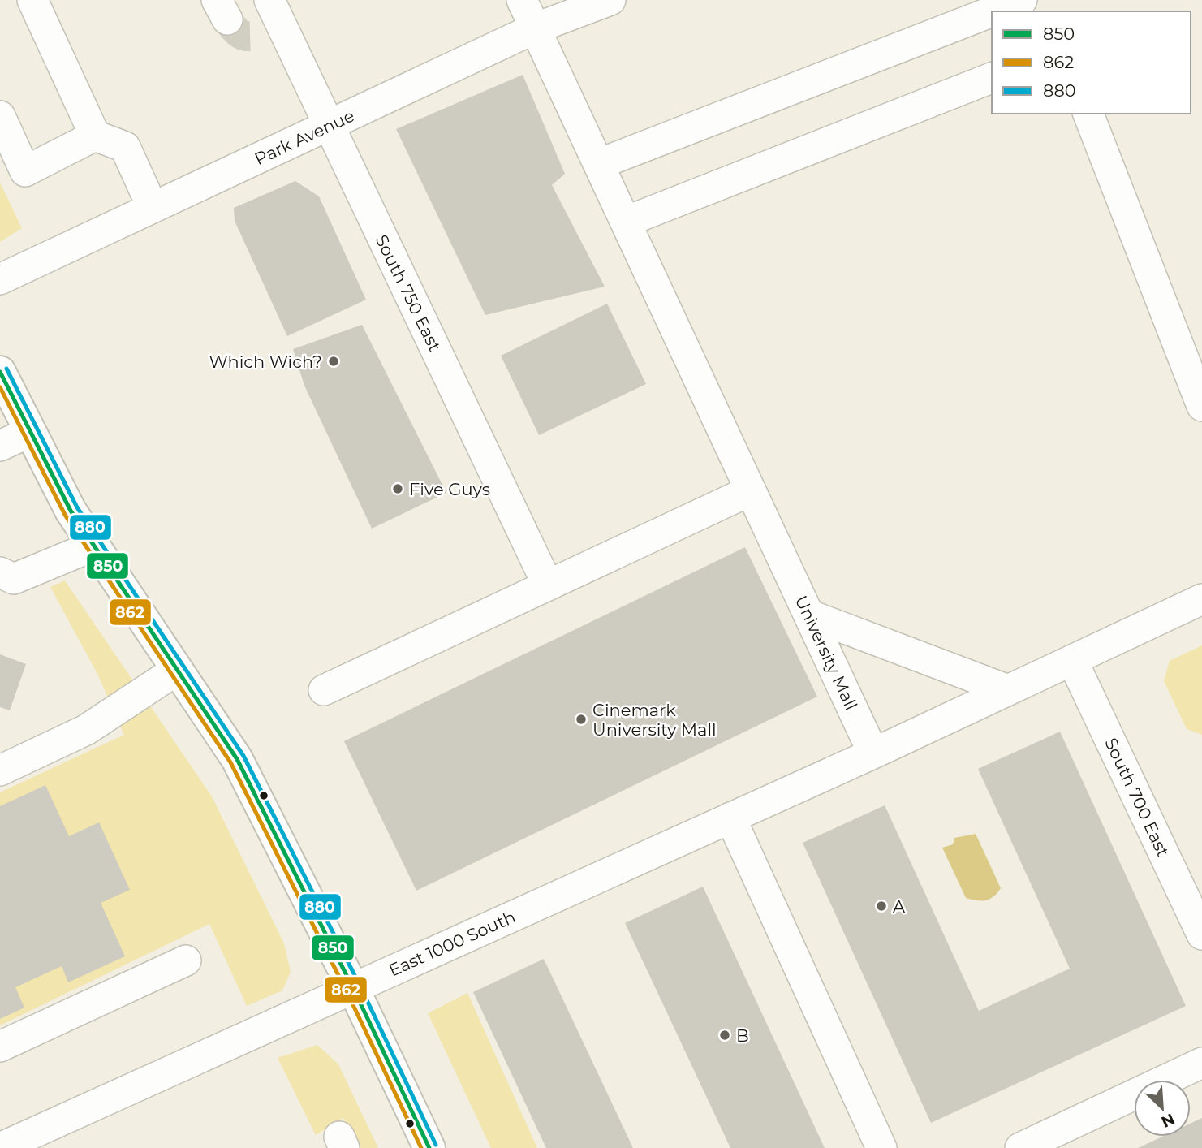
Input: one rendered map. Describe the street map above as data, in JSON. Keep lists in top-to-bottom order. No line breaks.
{"streets":{"street":["Park Avenue","South 750 East","University Mall","South 700 East","East 1000 South"]},"crossings":[["Park Avenue","South 750 East"],["Park Avenue","University Mall"],["University Mall","East 1000 South"]],"places":["Which Wich?","Five Guys","Cinemark University Mall","A","B"],"lines":["transit line 880","transit line 850","transit line 862"],"legend":["850","862","880"],"north":"bottom right"}
